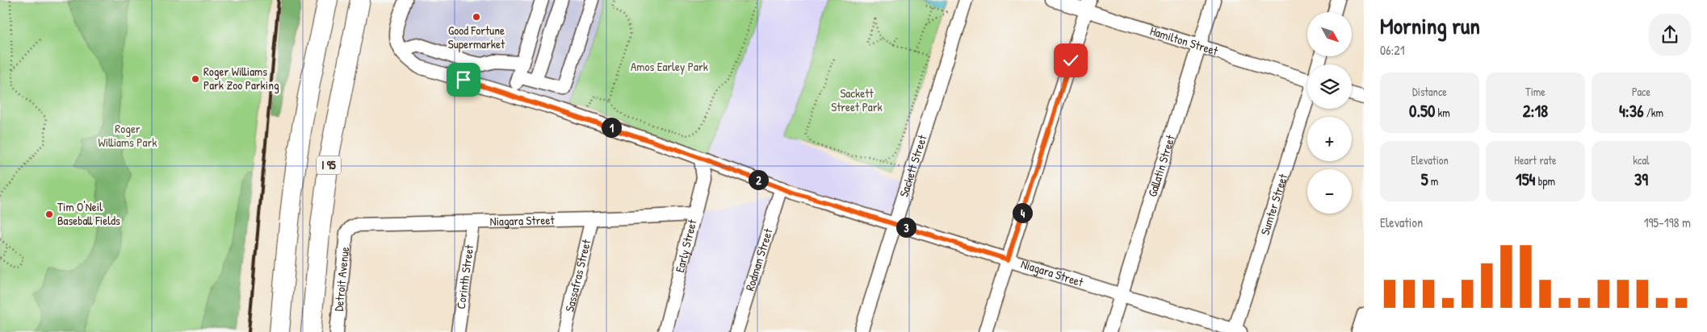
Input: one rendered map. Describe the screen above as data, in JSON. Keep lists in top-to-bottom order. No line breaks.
{"streets":{"highway":["I 95"],"street":["Hamilton Street","Sackett Street","Gallatin Street","Sumter Street","Niagara Street","Early Street","Rodman Street","Sassafras Street","Corinth Street","Detroit Avenue"]},"crossings":[["Hamilton Street","Gallatin Street"],["Sackett Street","Niagara Street"],["Gallatin Street","Niagara Street"],["Sumter Street","Niagara Street"],["Niagara Street","Early Street"],["Niagara Street","Rodman Street"],["Niagara Street","Sassafras Street"],["Niagara Street","Corinth Street"],["Niagara Street","Detroit Avenue"]],"parks":["Amos Earley Park","Sackett Street Park","Roger Williams Park"],"places":["Good Fortune Supermarket","Roger Williams Park Zoo Parking","Tim O'Neil Baseball Fields"],"north":"bottom right","page":{"heading":["Morning run","06:21"],"map_buttons":["+","−"],"stats":[["Distance","0.50 km"],["Time","2:18"],["Pace","4:36 /km"],["Elevation","5 m"],["Heart rate","154 bpm"],["kcal","39"]],"pins":["1","2","4","3"],"chart":["Elevation","195–198 m"]}}
